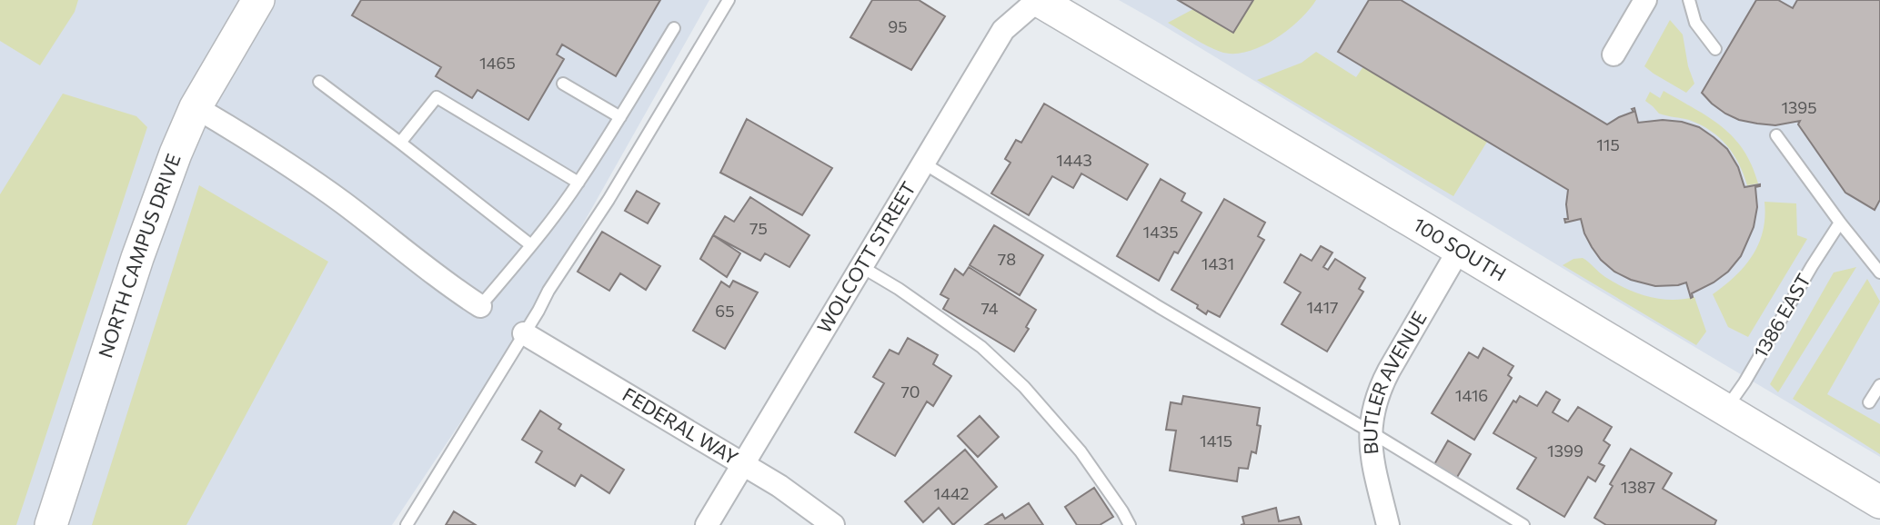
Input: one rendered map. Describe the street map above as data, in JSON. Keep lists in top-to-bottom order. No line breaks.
{"streets":{"main road":["100 SOUTH","NORTH CAMPUS DRIVE"],"street":["WOLCOTT STREET","BUTLER AVENUE","FEDERAL WAY"],"lane":["1386 EAST"]},"crossings":[["100 SOUTH","WOLCOTT STREET"],["100 SOUTH","1386 EAST"],["100 SOUTH","BUTLER AVENUE"],["WOLCOTT STREET","FEDERAL WAY"]],"house_numbers":["95","1465","1395","115","1443","75","1435","78","1431","1417","74","65","70","1416","1415","1399","1387","1442"]}
